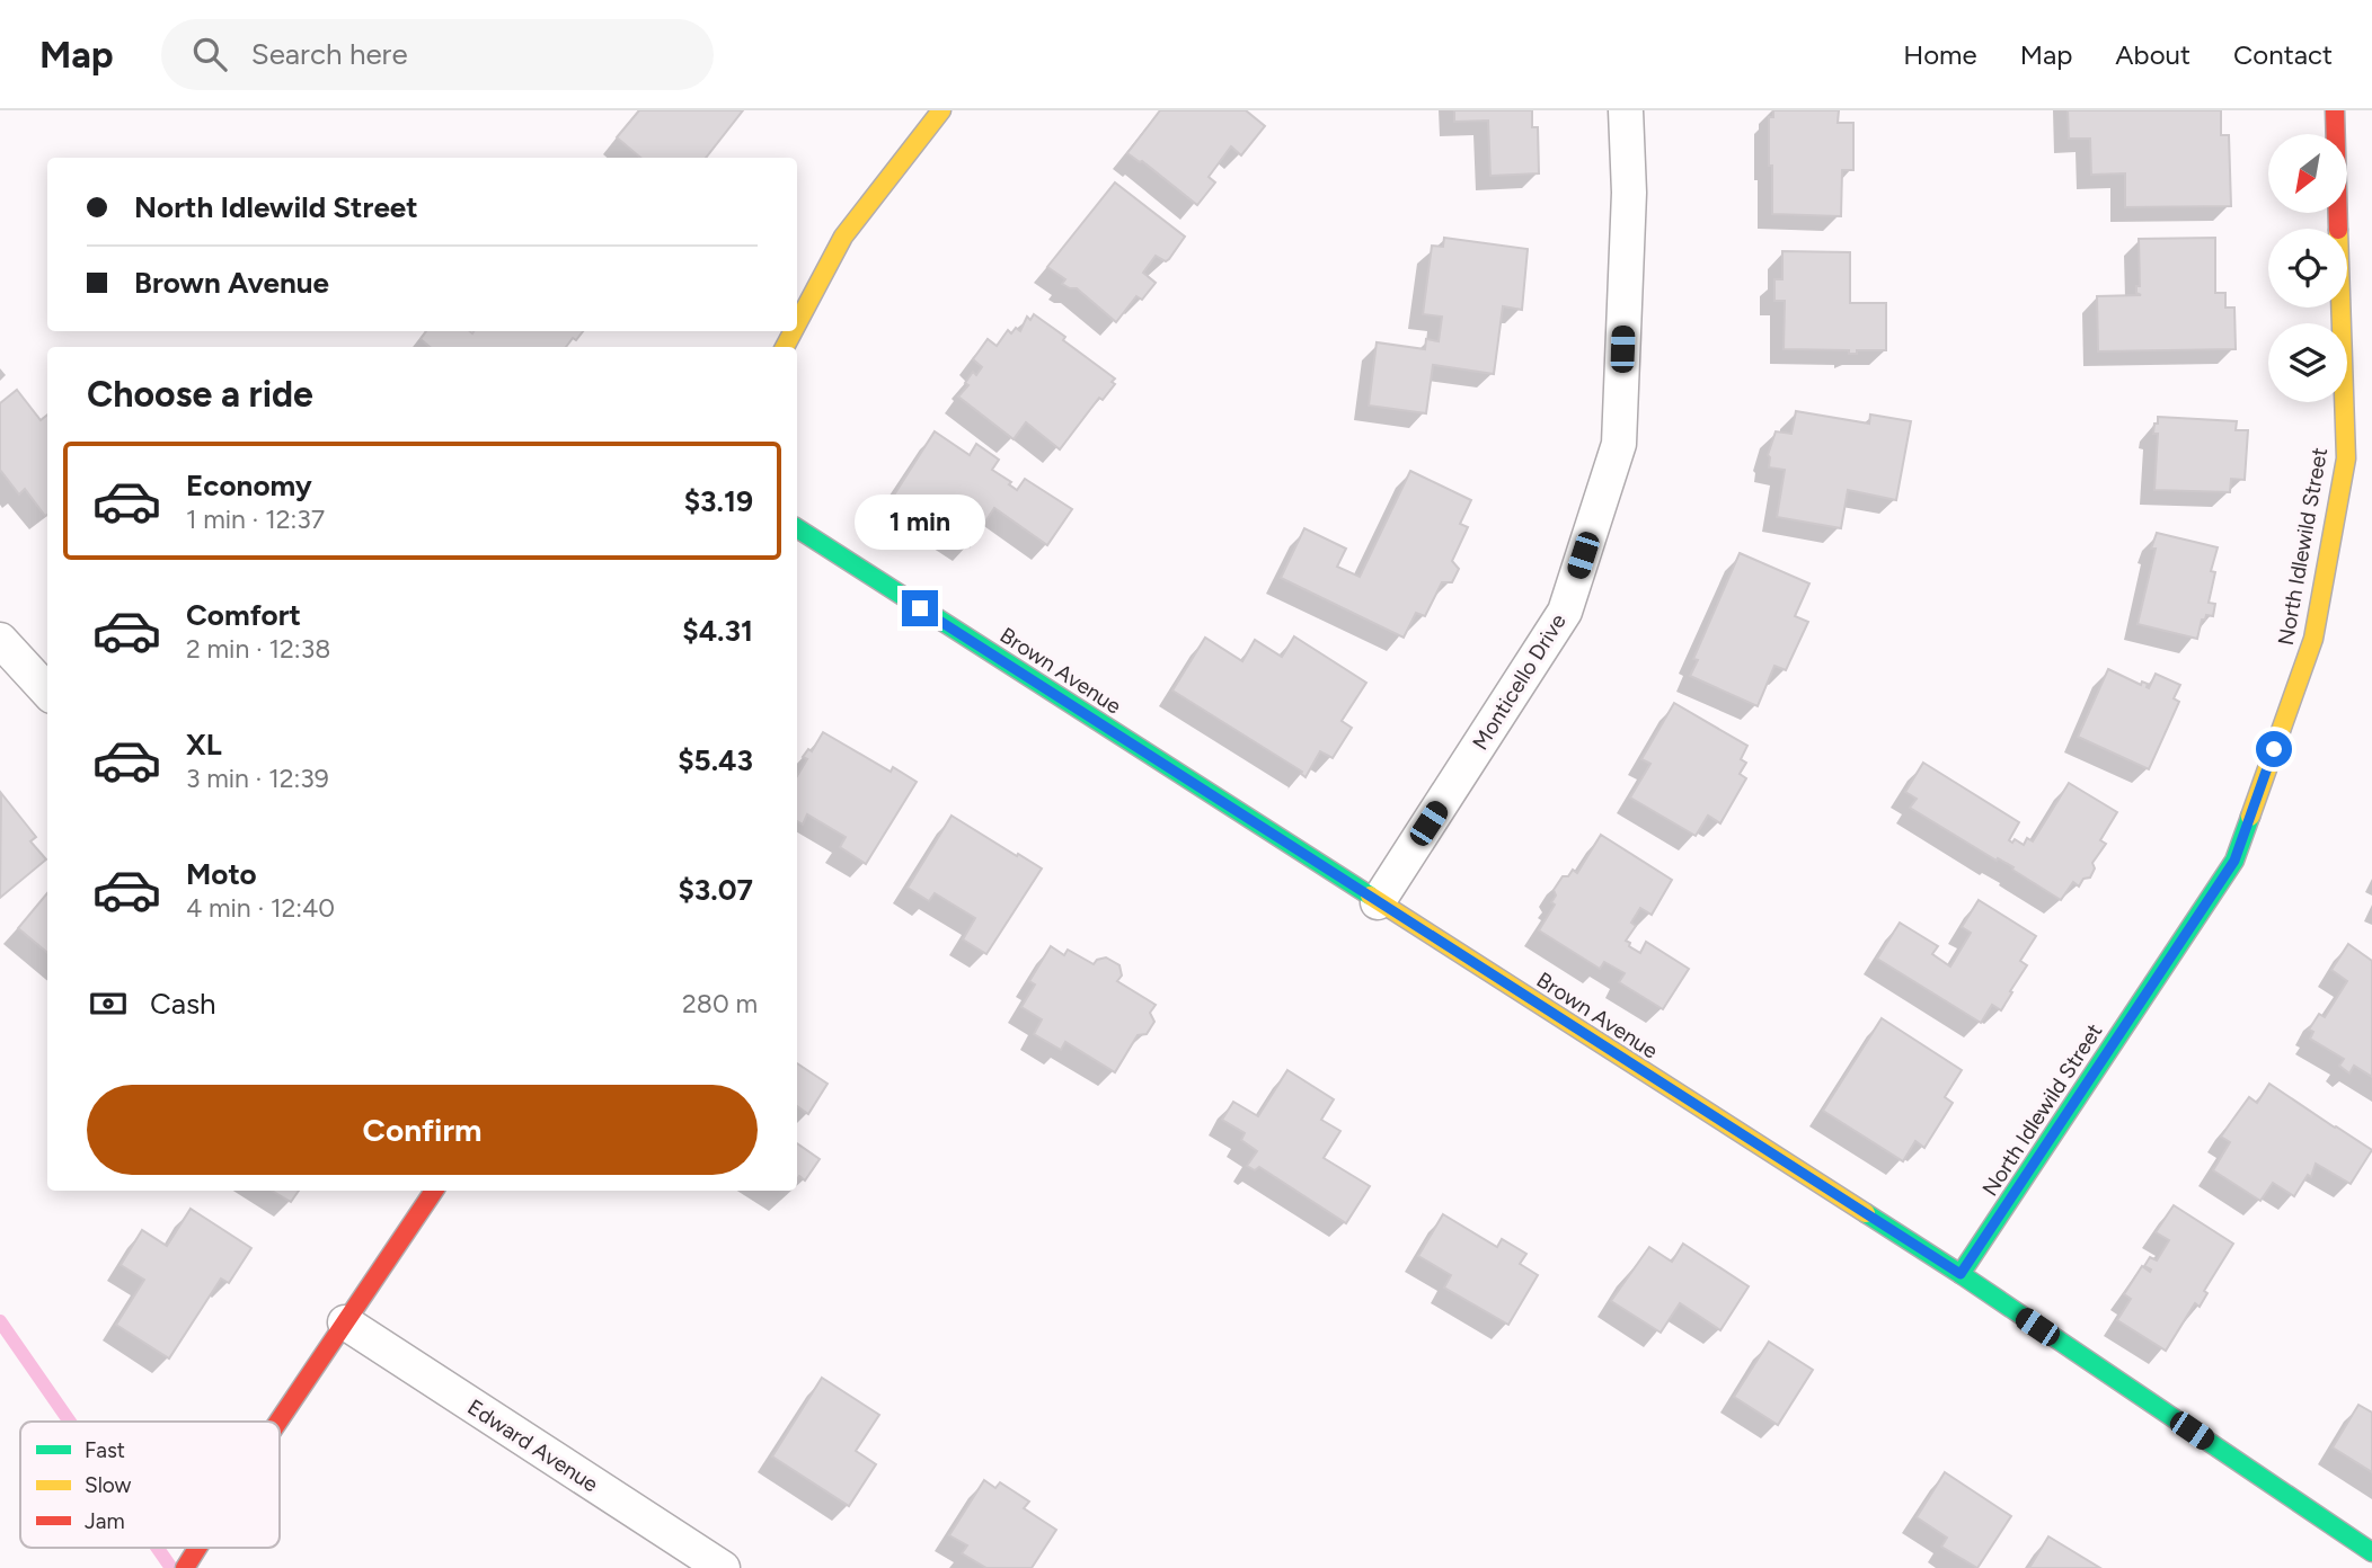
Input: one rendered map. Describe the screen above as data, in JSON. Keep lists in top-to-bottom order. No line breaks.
{"streets":{"street":["North Idlewild Street","Brown Avenue","Monticello Drive","Edward Avenue"]},"crossings":[["North Idlewild Street","Brown Avenue"],["Brown Avenue","Monticello Drive"]],"legend":["Fast","Slow","Jam"],"north":"bottom left","page":{"header":"Map","search":"Search here","nav":["Home","Map","About","Contact"],"banner":["North Idlewild Street","Brown Avenue"],"heading":"Choose a ride","list":[{"name":"Economy","note":"1 min · 12:37","value":"$3.19"},{"name":"Comfort","note":"2 min · 12:38","value":"$4.31"},{"name":"XL","note":"3 min · 12:39","value":"$5.43"},{"name":"Moto","note":"4 min · 12:40","value":"$3.07"}],"bubble":"1 min","pay":["Cash","280 m"],"buttons":"Confirm"}}
